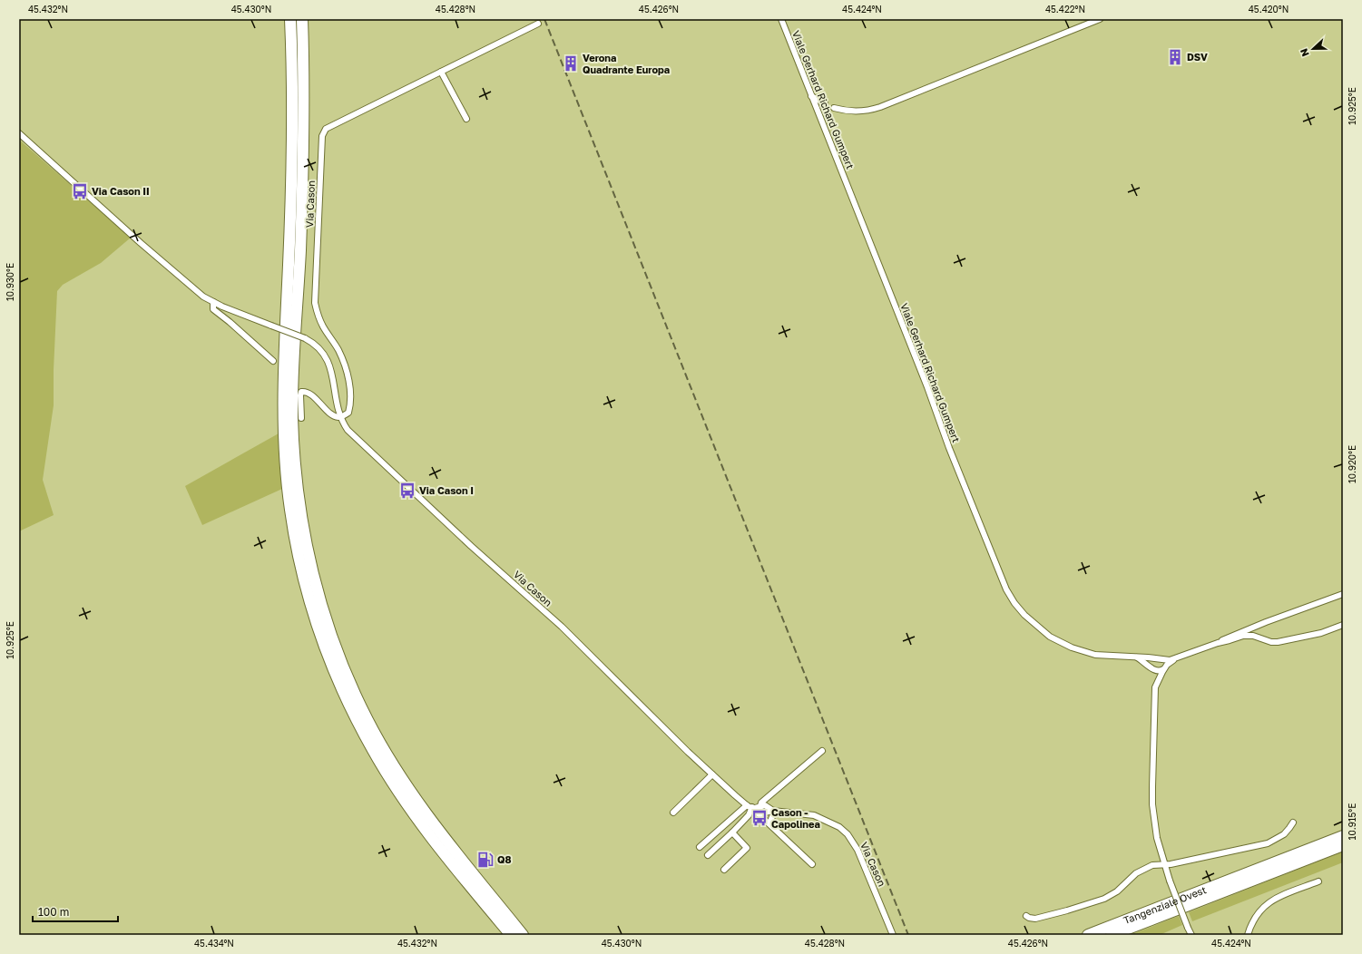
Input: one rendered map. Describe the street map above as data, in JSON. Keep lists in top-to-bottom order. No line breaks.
{"streets":{"highway":["Tangenziale Ovest"],"street":["Viale Gerhard Richard Gumpert","Via Cason"]},"places":{"building":["DSV","Verona Quadrante Europa"],"bus stop":["Via Cason II","Via Cason I","Cason - Capolinea"],"fuel station":["Q8"]},"scale_bar":"100 m","north":"left","coordinates":["45.432°N","45.430°N","45.428°N","45.426°N","45.424°N","45.422°N","45.420°N","10.925°E","10.930°E","10.920°E","10.915°E","45.434°N"]}
